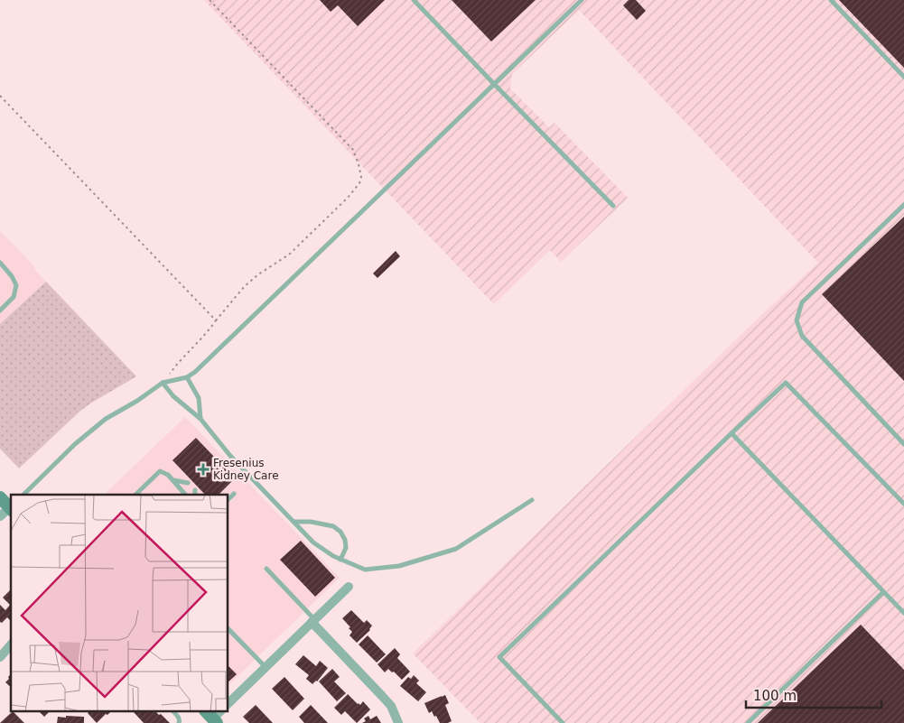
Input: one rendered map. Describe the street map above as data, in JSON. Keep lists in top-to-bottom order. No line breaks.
{"places":{"health":["Fresenius Kidney Care"]},"scale_bar":"100 m"}
